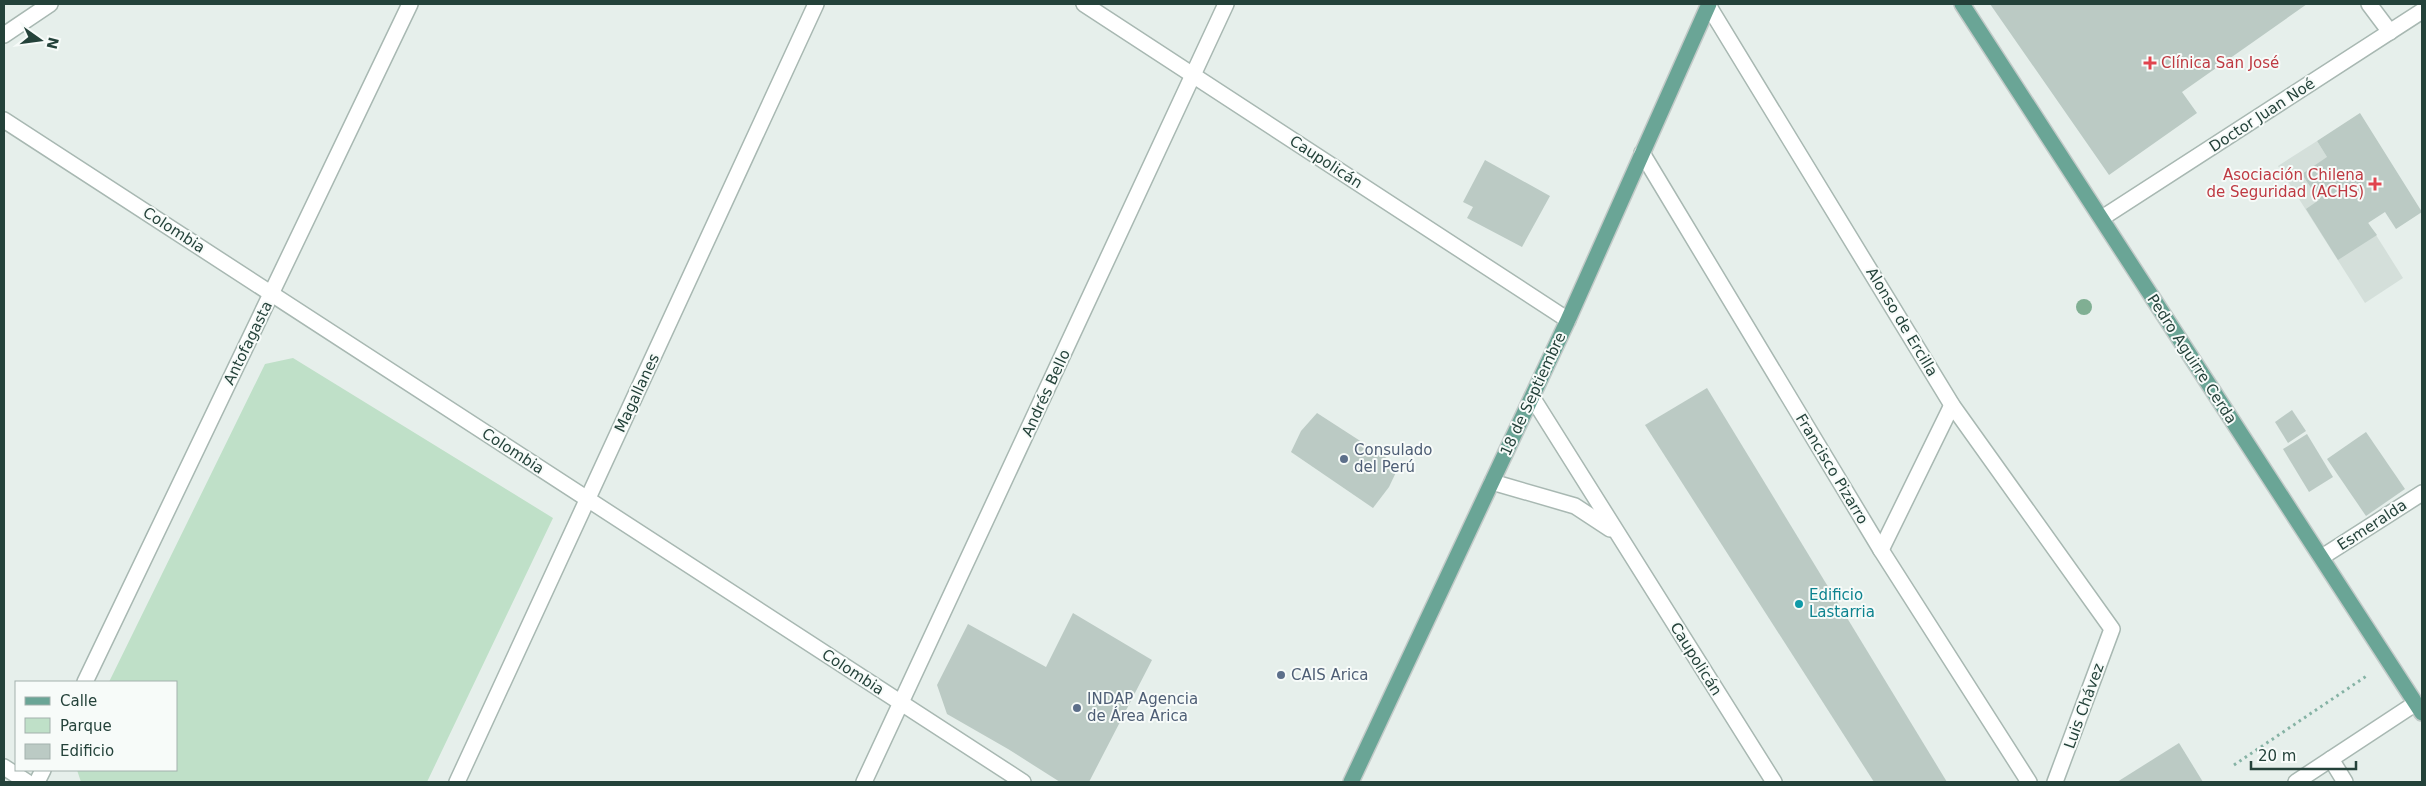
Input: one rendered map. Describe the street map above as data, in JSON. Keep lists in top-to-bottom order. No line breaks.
{"streets":{"main road":["Pedro Aguirre Cerda","18 de Septiembre"],"street":["Doctor Juan Noé","Caupolicán","Colombia","Alonso de Ercilla","Antofagasta","Magallanes","Andrés Bello","Francisco Pizarro","Esmeralda","Luis Chávez"]},"crossings":[["Doctor Juan Noé","Pedro Aguirre Cerda"],["Caupolicán","Andrés Bello"],["Caupolicán","18 de Septiembre"],["Colombia","Antofagasta"],["Colombia","Magallanes"],["Colombia","Andrés Bello"],["Alonso de Ercilla","18 de Septiembre"],["Alonso de Ercilla","Luis Chávez"],["Pedro Aguirre Cerda","Esmeralda"],["18 de Septiembre","Francisco Pizarro"]],"places":{"health":["Clínica San José","Asociación Chilena de Seguridad (ACHS)"],"other":["Consulado del Perú","Edificio Lastarria","CAIS Arica","INDAP Agencia de Área Arica"]},"legend":["Calle","Parque","Edificio"],"scale_bar":"20 m","north":"right"}
